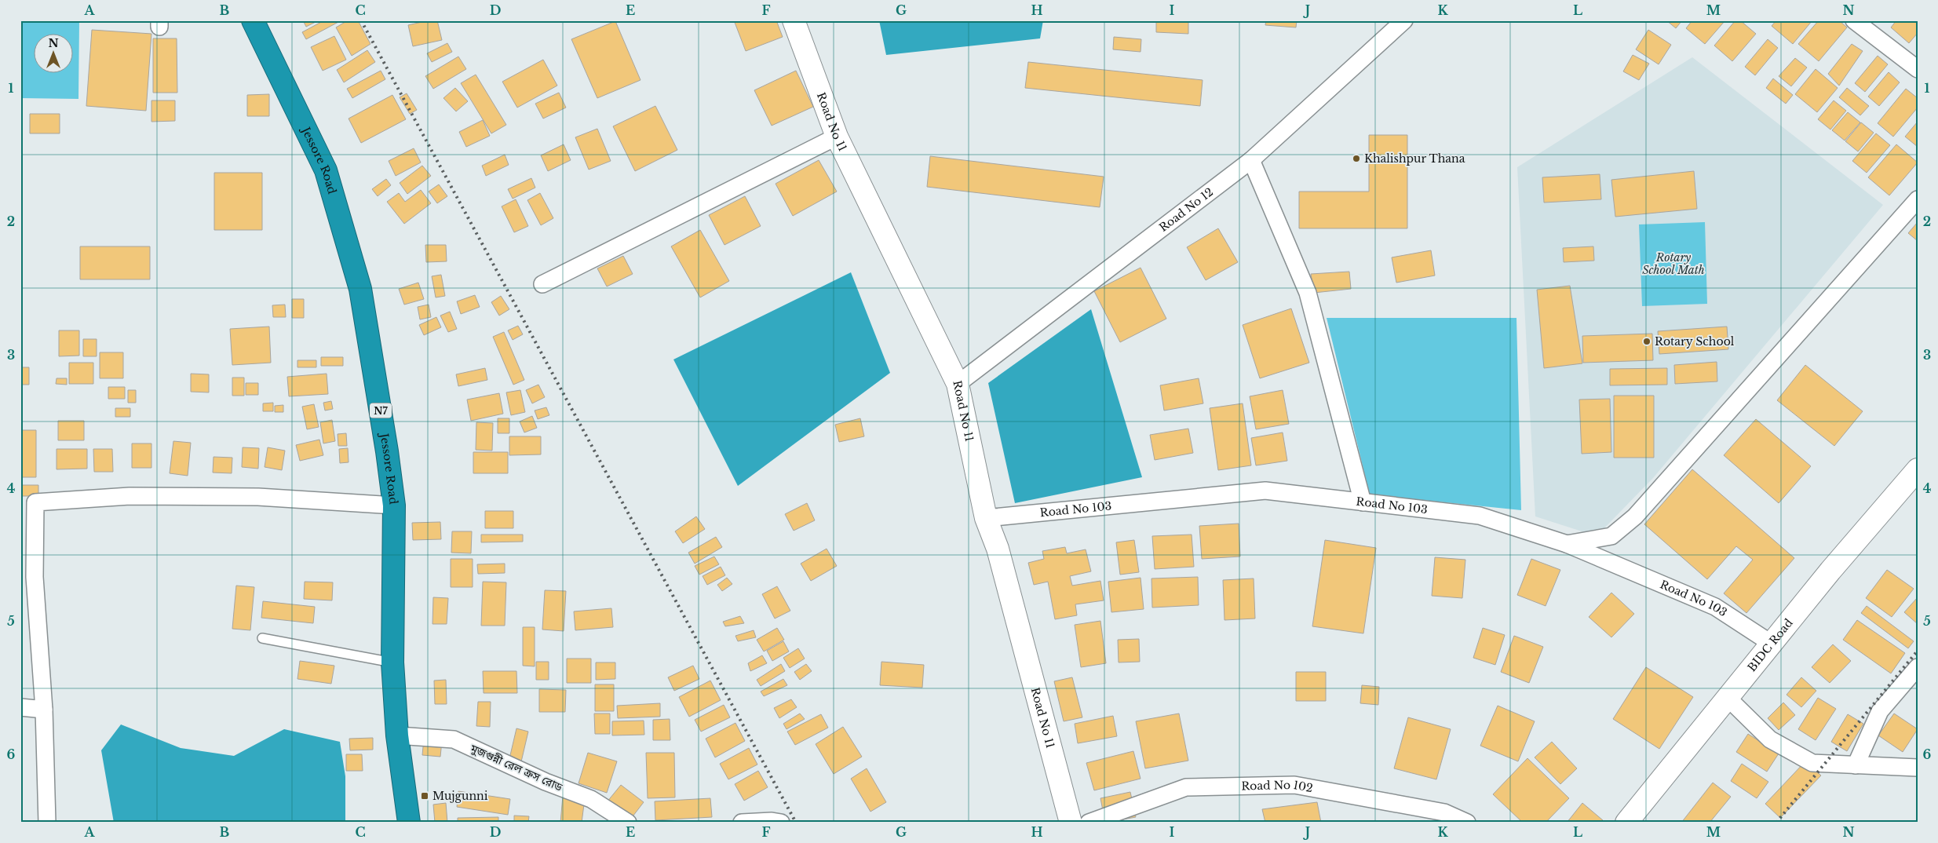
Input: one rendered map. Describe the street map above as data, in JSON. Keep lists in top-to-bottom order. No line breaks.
{"streets":{"highway":["Jessore Road","N7"],"street":["Road No 11","Road No 12","Road No 103","BIDC Road","মুজগুন্নী রেল ক্রস রোড","Road No 102"]},"crossings":[["Road No 11","Road No 12"],["Road No 11","Road No 103"],["Jessore Road","মুজগুন্নী রেল ক্রস রোড"],["Road No 103","BIDC Road"]],"parks":["Rotary School Math"],"places":{"other":["Khalishpur Thana","Rotary School"],"transit":["Mujgunni"]},"north":"top","grid":{"columns":["A","B","C","D","E","F","G","H","I","J","K","L","M","N"],"rows":["1","2","3","4","5","6"]}}
